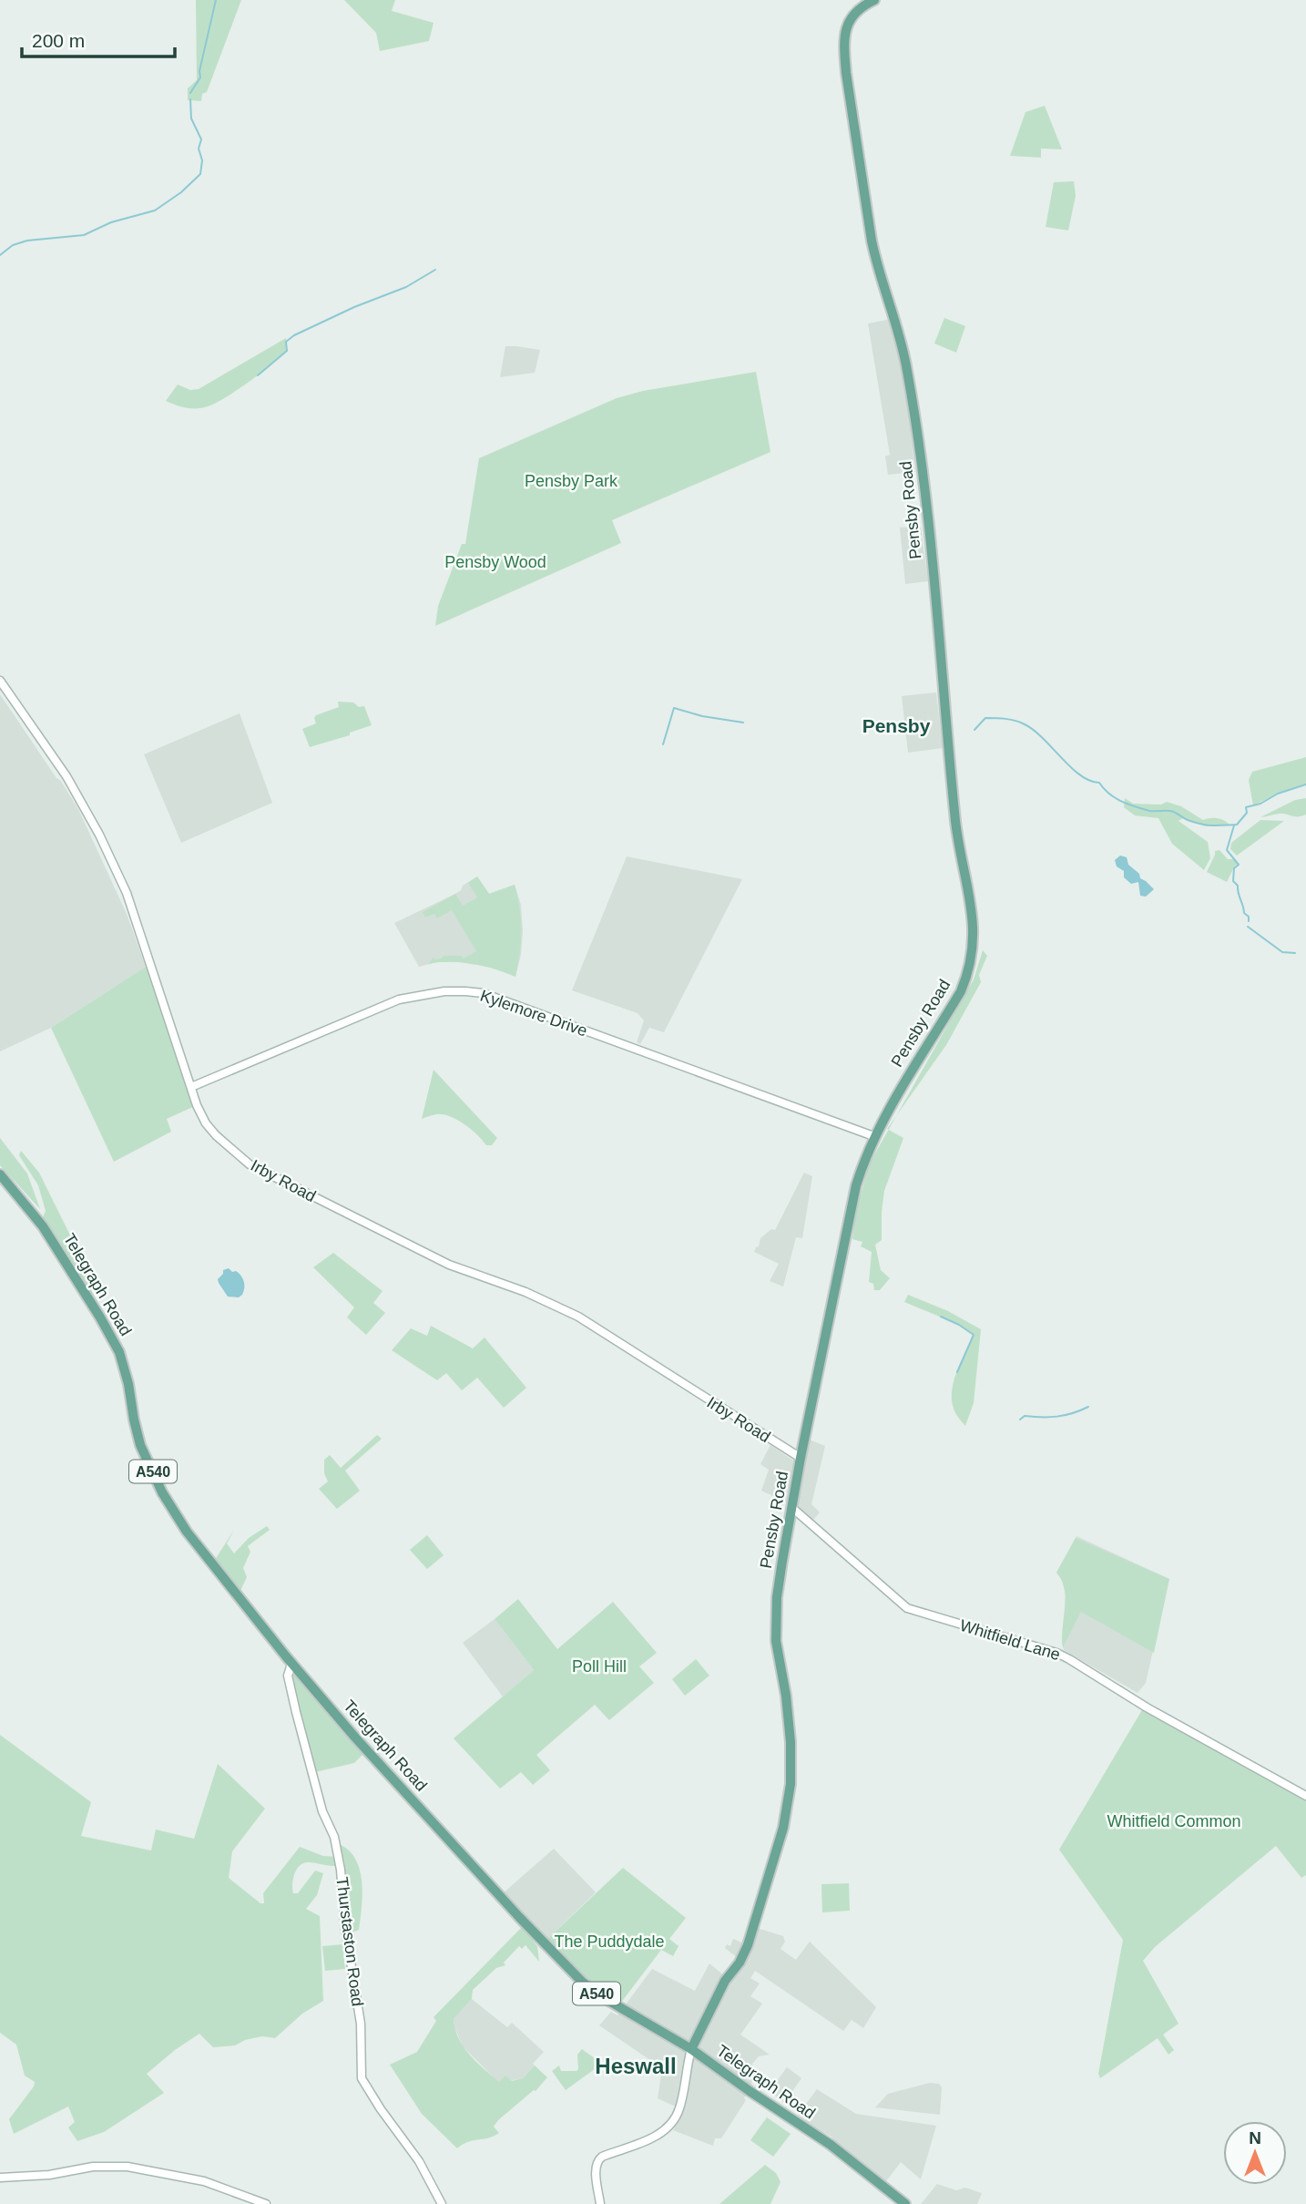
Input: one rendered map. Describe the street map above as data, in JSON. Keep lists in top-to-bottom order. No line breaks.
{"streets":{"main road":["Pensby Road","Telegraph Road","A540"],"street":["Kylemore Drive","Irby Road","Whitfield Lane","Thurstaston Road"]},"crossings":[["Pensby Road","Kylemore Drive"],["Pensby Road","Irby Road"],["Pensby Road","Telegraph Road"],["Pensby Road","Whitfield Lane"],["Kylemore Drive","Irby Road"],["Telegraph Road","Thurstaston Road"]],"districts":["Pensby","Heswall"],"parks":["Pensby Park","Pensby Wood","Poll Hill","Whitfield Common","The Puddydale"],"scale_bar":"200 m","north":"top"}
